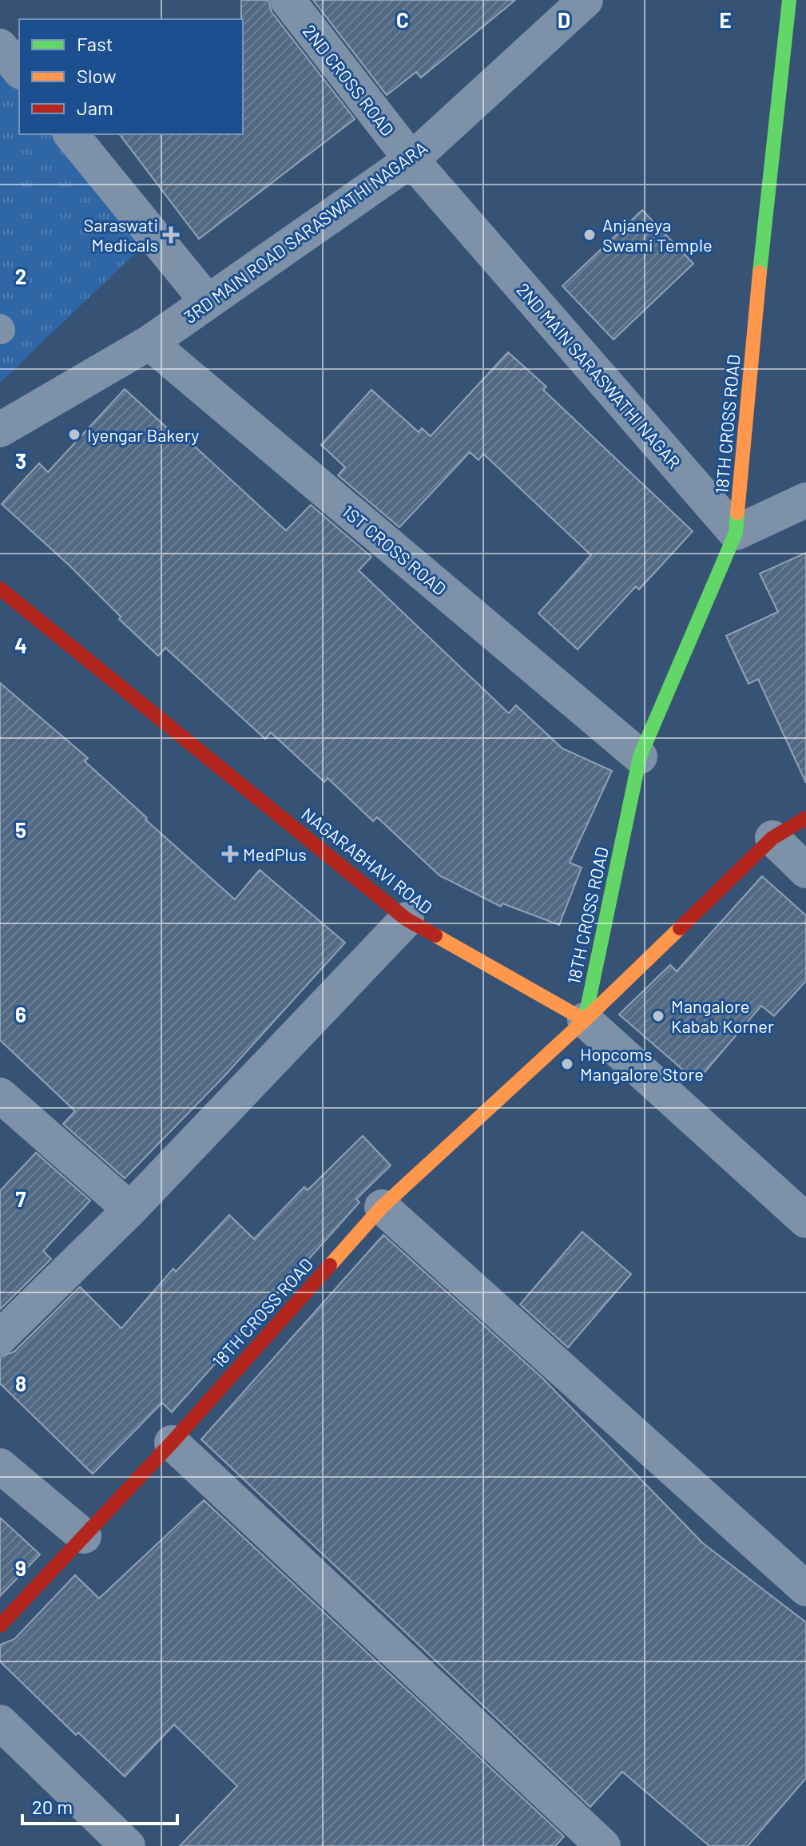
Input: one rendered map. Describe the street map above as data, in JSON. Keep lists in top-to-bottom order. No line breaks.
{"streets":{"street":["2ND CROSS ROAD","3RD MAIN ROAD SARASWATHI NAGARA","2ND MAIN SARASWATHI NAGAR","18TH CROSS ROAD","1ST CROSS ROAD","NAGARABHAVI ROAD"]},"crossings":[["2ND CROSS ROAD","3RD MAIN ROAD SARASWATHI NAGARA"],["2ND CROSS ROAD","2ND MAIN SARASWATHI NAGAR"],["3RD MAIN ROAD SARASWATHI NAGARA","2ND MAIN SARASWATHI NAGAR"],["3RD MAIN ROAD SARASWATHI NAGARA","1ST CROSS ROAD"],["2ND MAIN SARASWATHI NAGAR","18TH CROSS ROAD"],["18TH CROSS ROAD","1ST CROSS ROAD"],["18TH CROSS ROAD","NAGARABHAVI ROAD"]],"places":{"health":["Saraswati Medicals","MedPlus"],"other":["Anjaneya Swami Temple","Iyengar Bakery","Mangalore Kabab Korner","Hopcoms Mangalore Store"]},"legend":["Fast","Slow","Jam"],"scale_bar":"20 m","grid":{"columns":["C","D","E"],"rows":["2","3","4","5","6","7","8","9"]}}
